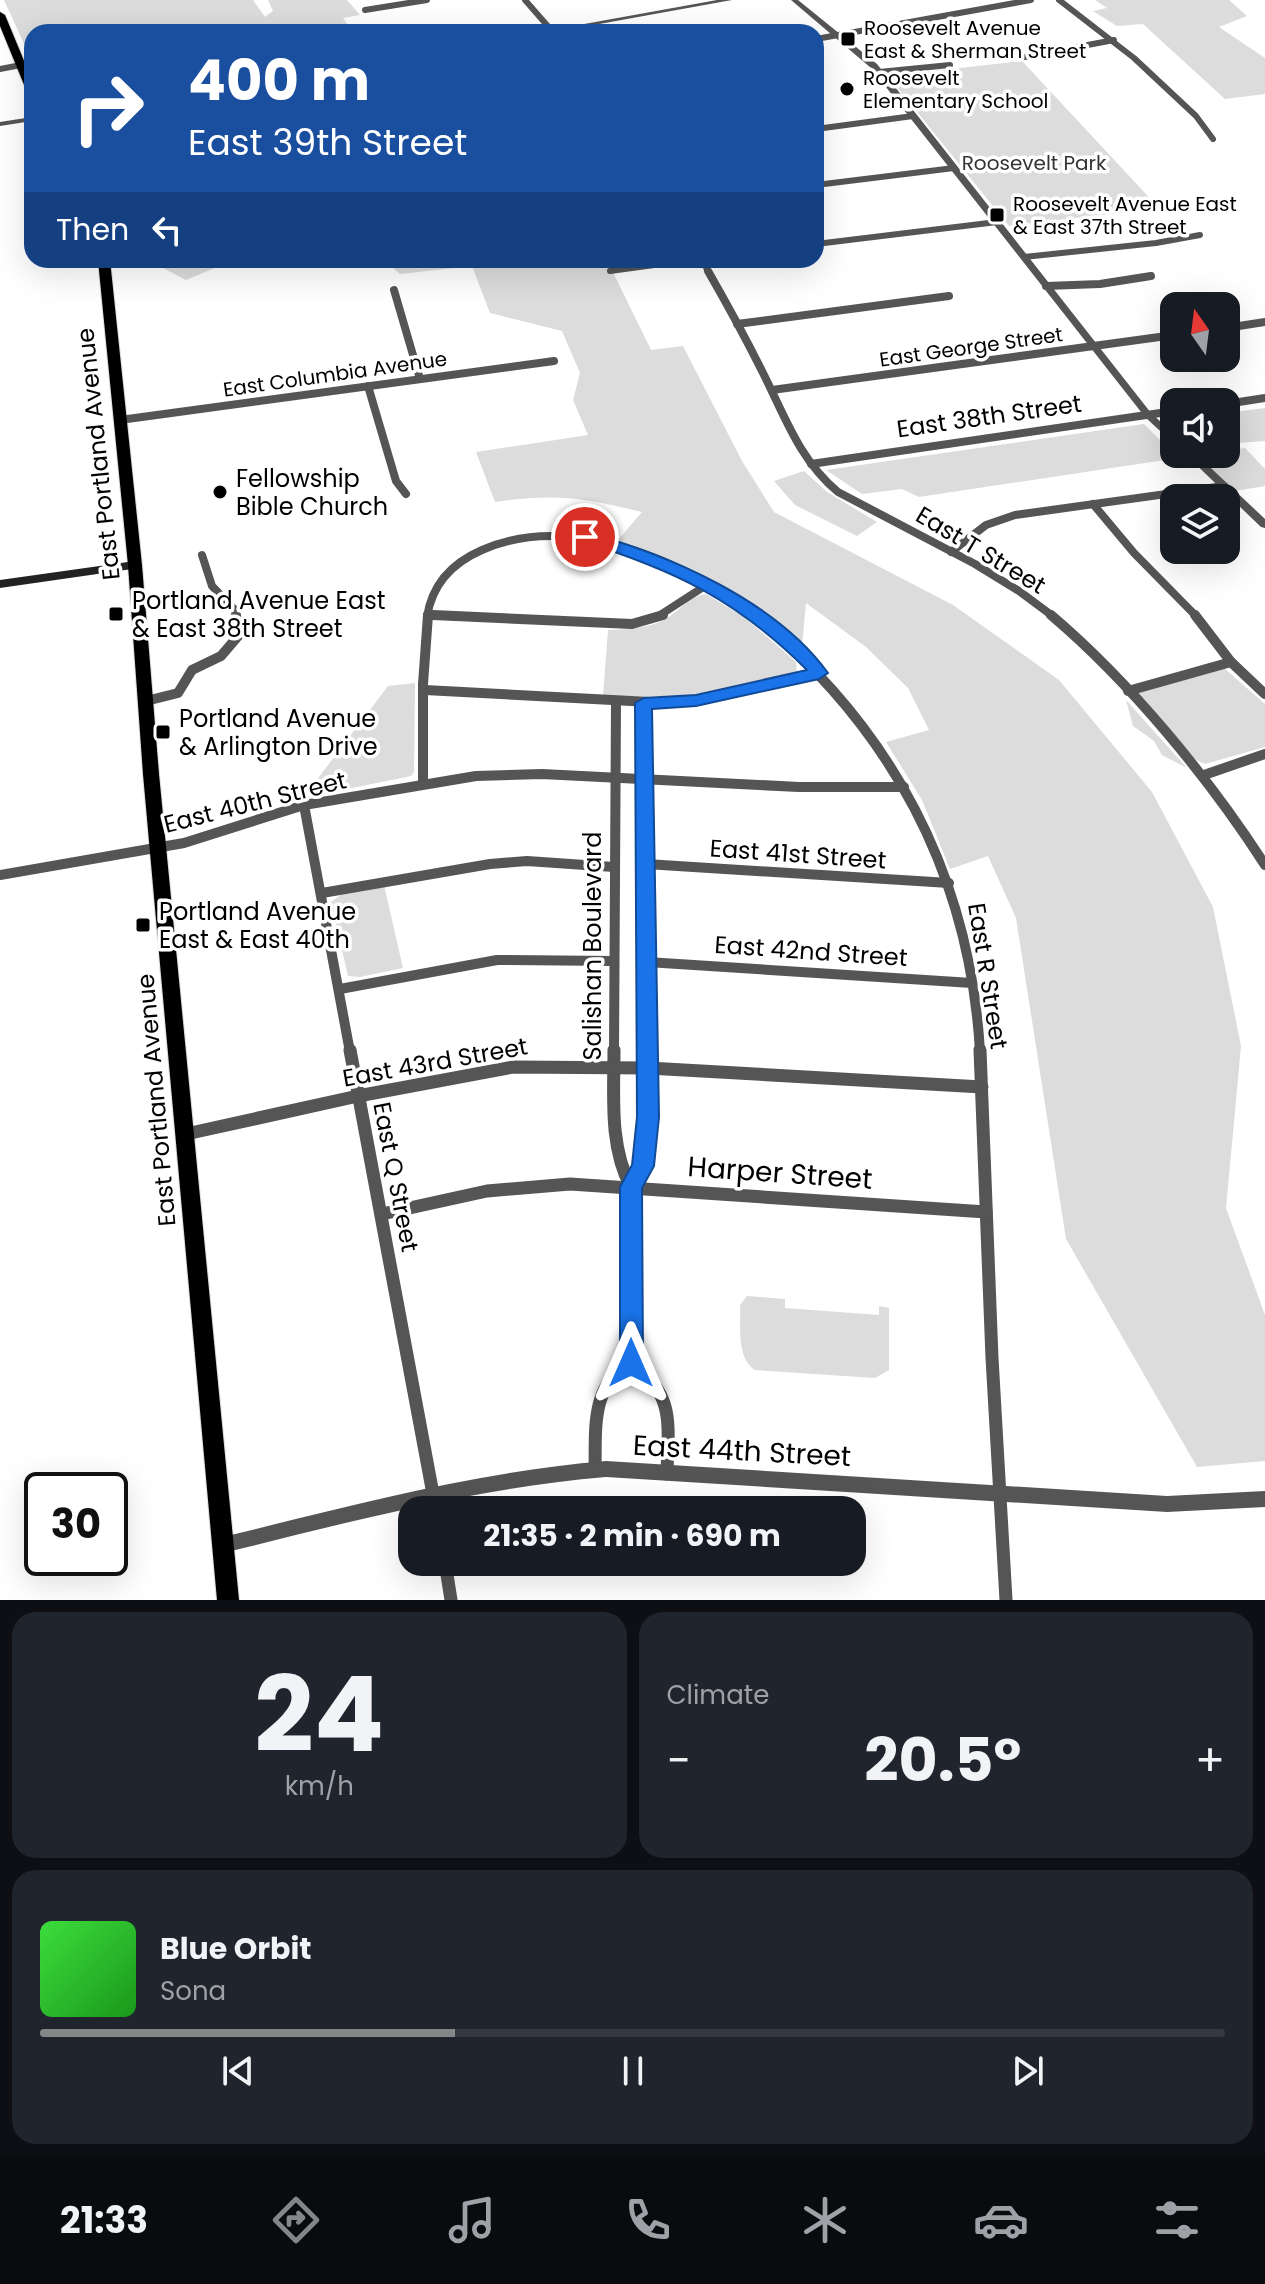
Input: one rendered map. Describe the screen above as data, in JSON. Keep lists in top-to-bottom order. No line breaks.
{"streets":{"main road":["East Portland Avenue"],"street":["East George Street","East Columbia Avenue","East 38th Street","East T Street","East 40th Street","East 41st Street","Salishan Boulevard","East 42nd Street","East R Street","East 43rd Street","Harper Street","East Q Street","East 44th Street"]},"crossings":[["East George Street","East T Street"],["East Columbia Avenue","East Portland Avenue"],["East 38th Street","East T Street"],["East Portland Avenue","East 40th Street"],["East Portland Avenue","East 43rd Street"],["East Portland Avenue","East 44th Street"],["East 40th Street","Salishan Boulevard"],["East 40th Street","East R Street"],["East 40th Street","East Q Street"],["East 41st Street","Salishan Boulevard"],["East 41st Street","East R Street"],["Salishan Boulevard","East 42nd Street"],["Salishan Boulevard","East 43rd Street"],["Salishan Boulevard","Harper Street"],["East 42nd Street","East R Street"],["East R Street","East 43rd Street"],["East R Street","Harper Street"],["East R Street","East 44th Street"],["East 43rd Street","East Q Street"],["Harper Street","East Q Street"]],"parks":["Roosevelt Park"],"places":{"transit":["Roosevelt Avenue East & Sherman Street","Roosevelt Avenue East & East 37th Street","Portland Avenue East & East 38th Street","Portland Avenue & Arlington Drive","Portland Avenue East & East 40th"],"other":["Roosevelt Elementary School","Fellowship Bible Church"]},"north":"top","page":{"turn":["400 m","East 39th Street"],"then":"Then","limit":"30","trip":"21:35 · 2 min · 690 m","tile":[["24","km/h"],"Climate"],"heat":["−","20.5°","+"],"song":["Blue Orbit","Sona"],"tabs":"21:33"}}
